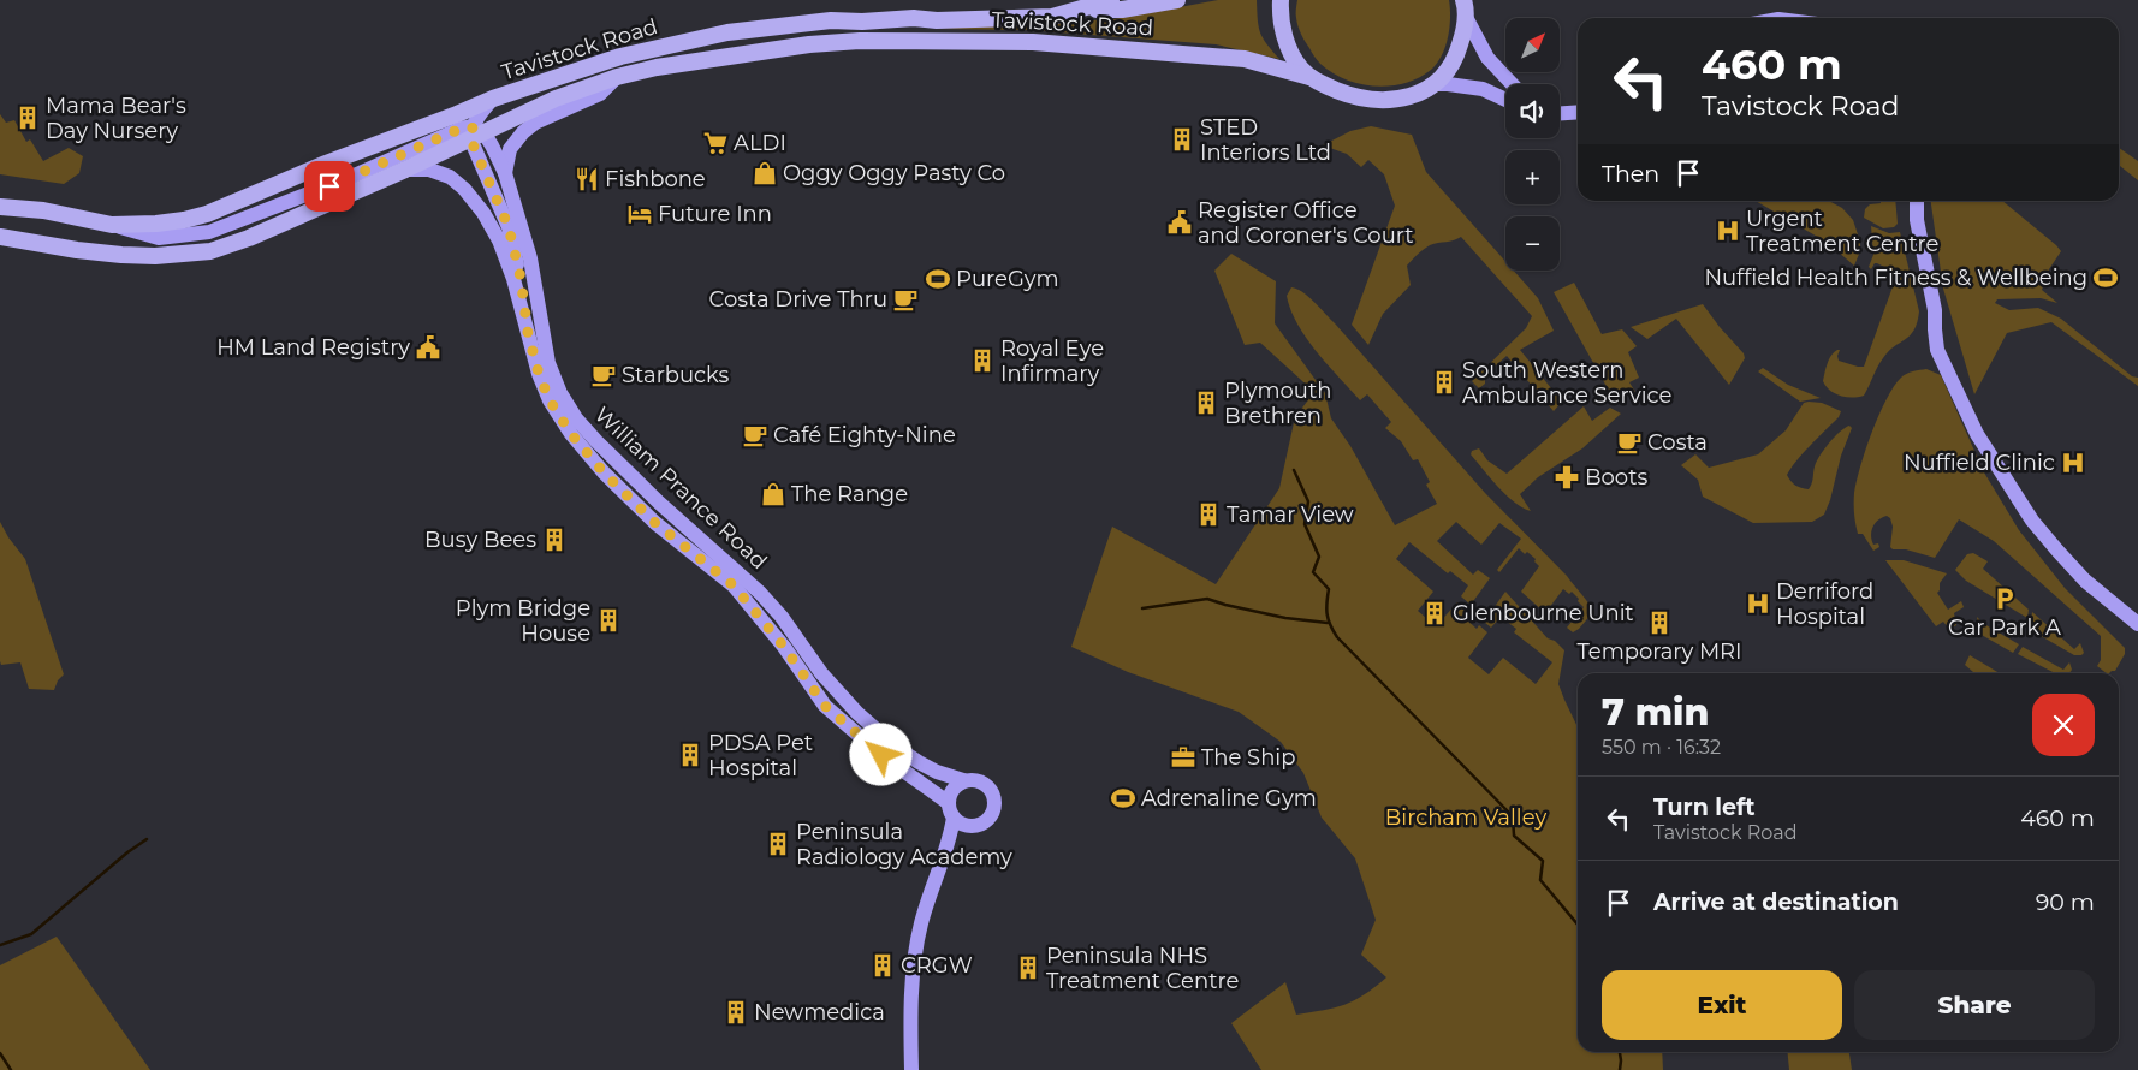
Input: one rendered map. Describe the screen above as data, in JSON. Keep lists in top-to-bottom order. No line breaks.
{"streets":{"highway":["Tavistock Road"],"main road":["William Prance Road"]},"crossings":[["Tavistock Road","William Prance Road"]],"parks":["Bircham Valley"],"places":{"building":["Mama Bear's Day Nursery","STED Interiors Ltd","Royal Eye Infirmary","South Western Ambulance Service","Plymouth Brethren","Tamar View","Busy Bees","Glenbourne Unit","Plym Bridge House","Temporary MRI","PDSA Pet Hospital","Peninsula Radiology Academy","CRGW","Peninsula NHS Treatment Centre","Newmedica"],"supermarket":["ALDI"],"shop":["Oggy Oggy Pasty Co","The Range"],"restaurant":["Fishbone"],"hotel":["Future Inn"],"public building":["Register Office and Coroner's Court","HM Land Registry"],"hospital":["Urgent Treatment Centre","Nuffield Clinic","Derriford Hospital"],"sports":["Nuffield Health Fitness & Wellbeing","PureGym","Adrenaline Gym"],"cafe":["Costa Drive Thru","Starbucks","Café Eighty-Nine","Costa"],"pharmacy":["Boots"],"parking":["Car Park A"],"office":["The Ship"]},"north":"top right","page":{"map_buttons":["+","−"],"turn":["460 m","Tavistock Road"],"then":"Then","heading":["7 min","550 m · 16:32"],"list":[{"name":"Turn left","note":"Tavistock Road","value":"460 m"},{"name":"Arrive at destination","value":"90 m"}],"buttons":["Exit","Share"]}}
